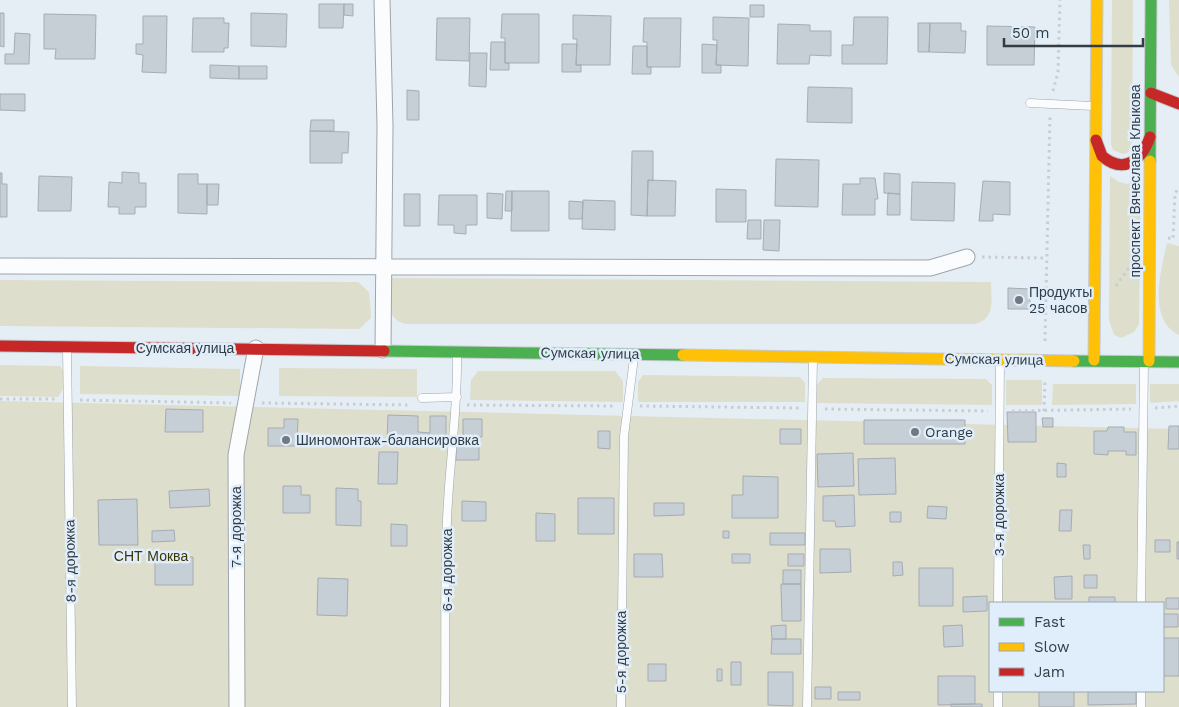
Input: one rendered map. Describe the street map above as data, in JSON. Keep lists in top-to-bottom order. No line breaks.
{"streets":{"main road":["проспект Вячеслава Клыкова","Сумская улица"],"street":["7-я дорожка"],"lane":["3-я дорожка","8-я дорожка","6-я дорожка","5-я дорожка"]},"crossings":[["проспект Вячеслава Клыкова","Сумская улица"],["Сумская улица","3-я дорожка"],["Сумская улица","7-я дорожка"],["Сумская улица","8-я дорожка"],["Сумская улица","6-я дорожка"],["Сумская улица","5-я дорожка"]],"parks":["СНТ Моква"],"places":["Продукты 25 часов","Orange","Шиномонтаж-балансировка"],"legend":["Fast","Slow","Jam"],"scale_bar":"50 m"}
